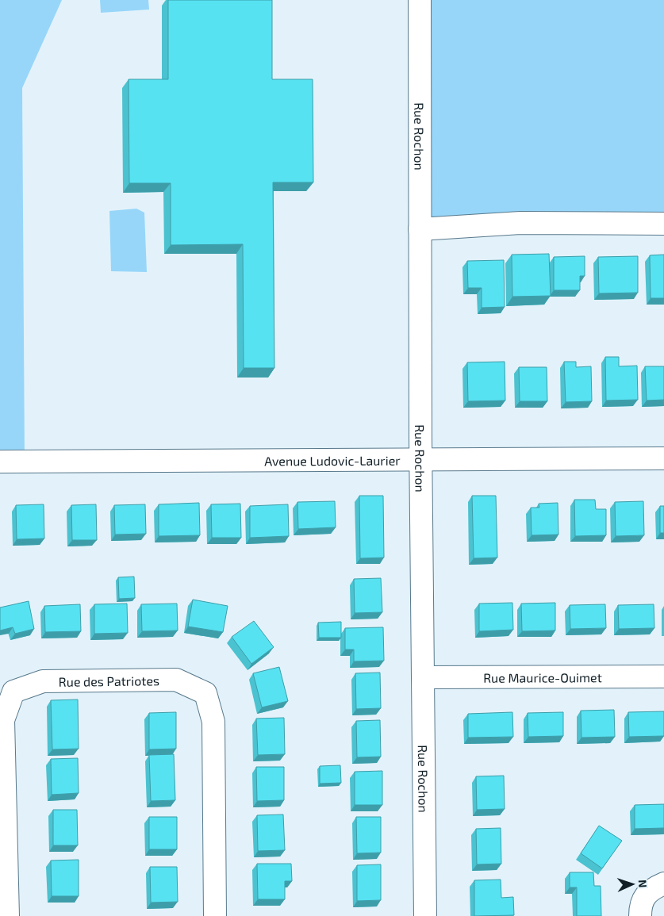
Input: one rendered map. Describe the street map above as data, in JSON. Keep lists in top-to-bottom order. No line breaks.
{"streets":{"street":["Rue Rochon","Avenue Ludovic-Laurier","Rue Maurice-Ouimet","Rue des Patriotes"]},"crossings":[["Rue Rochon","Avenue Ludovic-Laurier"],["Rue Rochon","Rue Maurice-Ouimet"]],"north":"right"}
